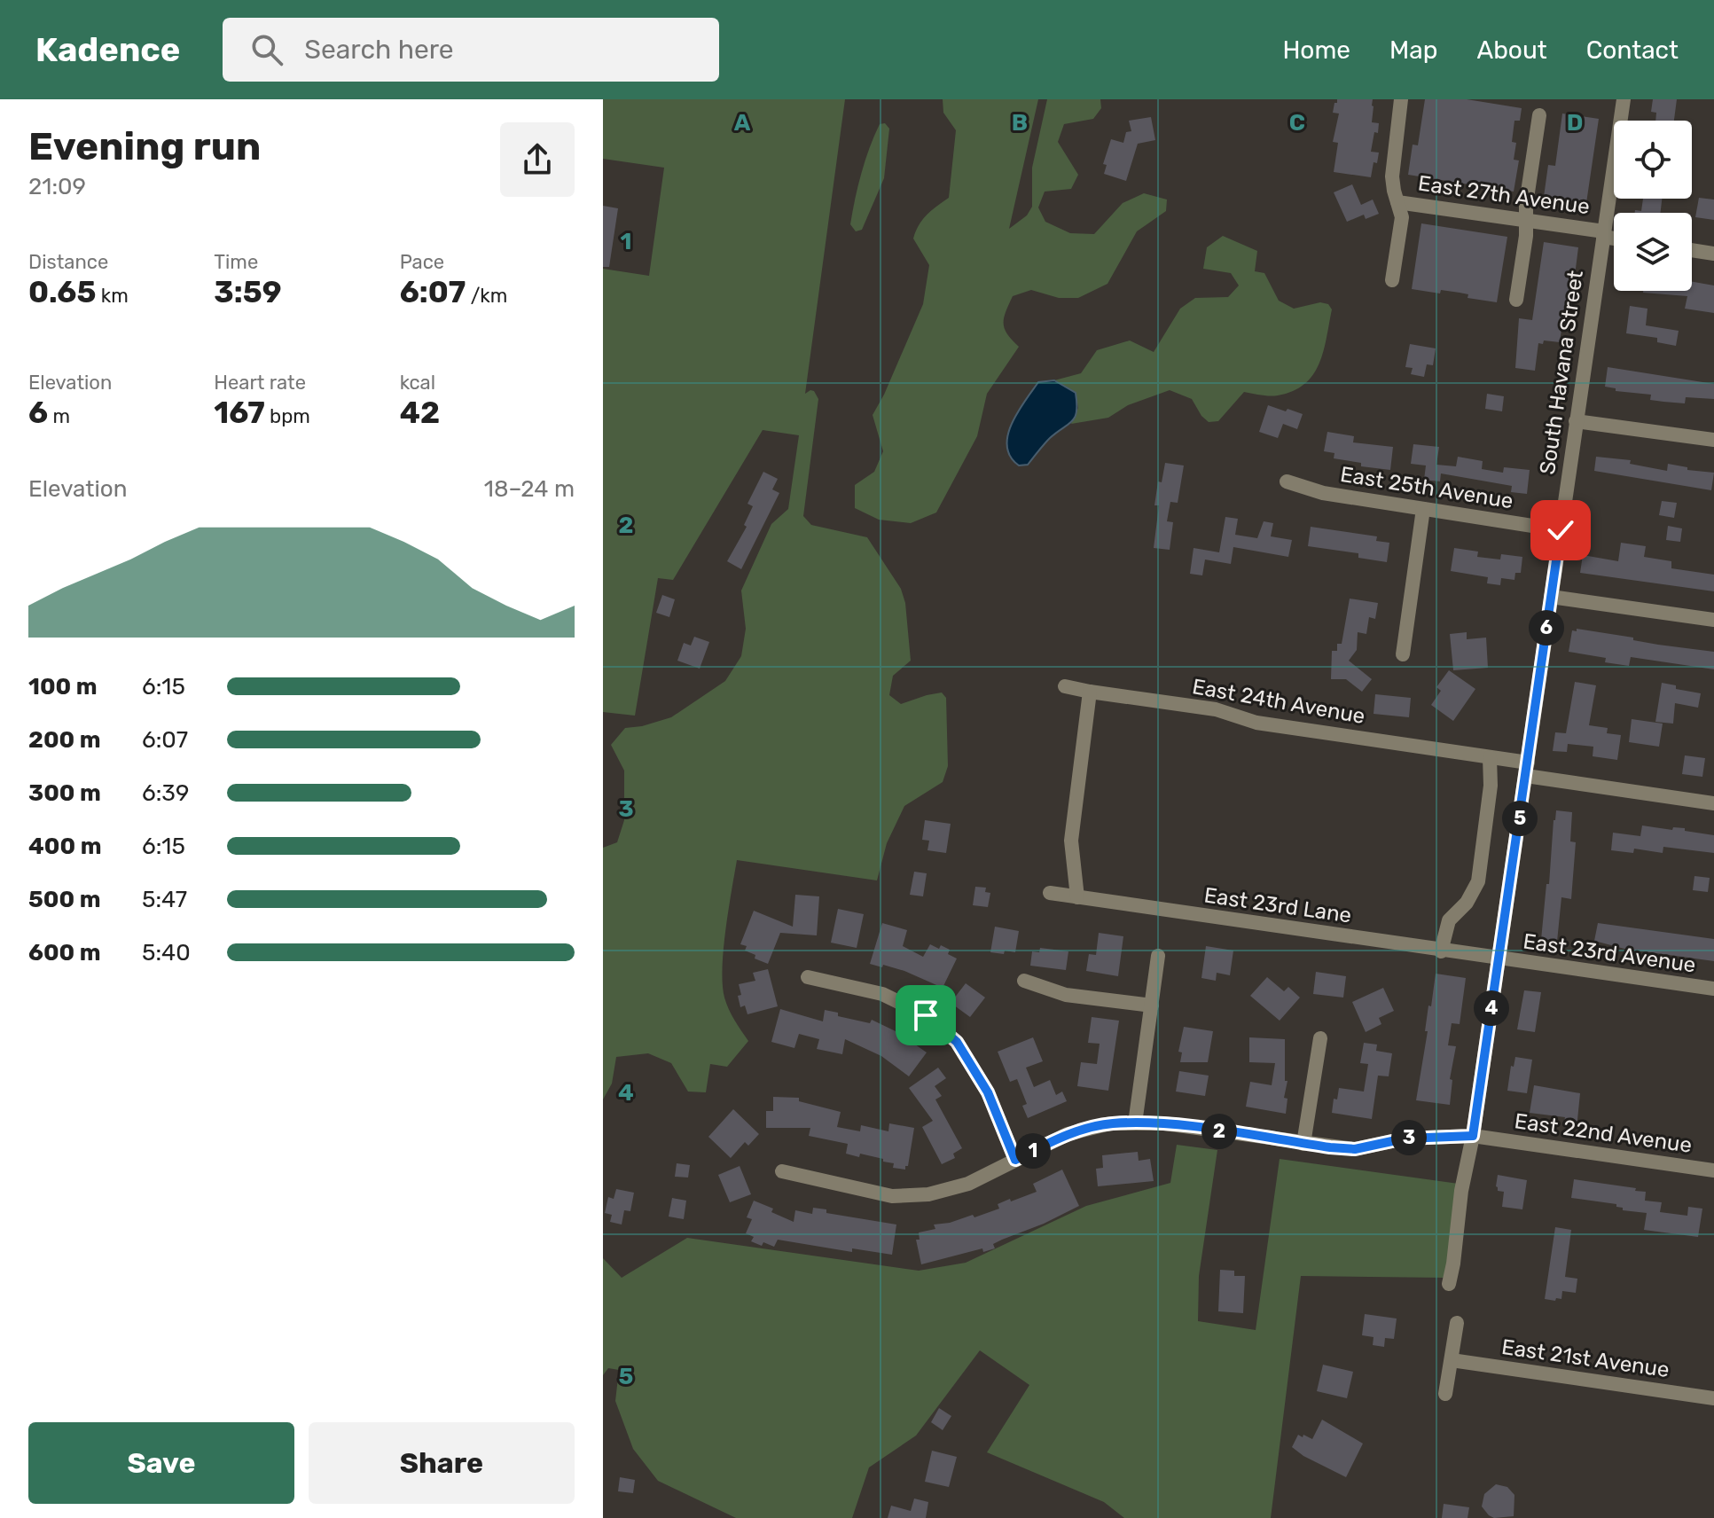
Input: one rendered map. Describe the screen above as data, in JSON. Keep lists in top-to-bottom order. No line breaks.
{"streets":{"street":["East 27th Avenue","South Havana Street","East 25th Avenue","East 24th Avenue","East 23rd Lane","East 23rd Avenue","East 22nd Avenue","East 21st Avenue"]},"crossings":[["East 27th Avenue","South Havana Street"],["South Havana Street","East 25th Avenue"],["South Havana Street","East 24th Avenue"],["South Havana Street","East 23rd Lane"],["South Havana Street","East 23rd Avenue"],["South Havana Street","East 22nd Avenue"],["East 23rd Lane","East 23rd Avenue"]],"page":{"header":"Kadence","search":"Search here","nav":["Home","Map","About","Contact"],"heading":["Evening run","21:09"],"stats":[["Distance","0.65 km"],["Time","3:59"],["Pace","6:07 /km"],["Elevation","6 m"],["Heart rate","167 bpm"],["kcal","42"]],"chart":["Elevation","18–24 m"],"pins":["6","5","4","2","3","1"],"list":[{"name":"100 m","note":"6:15"},{"name":"200 m","note":"6:07"},{"name":"300 m","note":"6:39"},{"name":"400 m","note":"6:15"},{"name":"500 m","note":"5:47"},{"name":"600 m","note":"5:40"}],"buttons":["Save","Share"]},"grid":{"columns":["A","B","C","D"],"rows":["1","2","3","4","5"]}}
